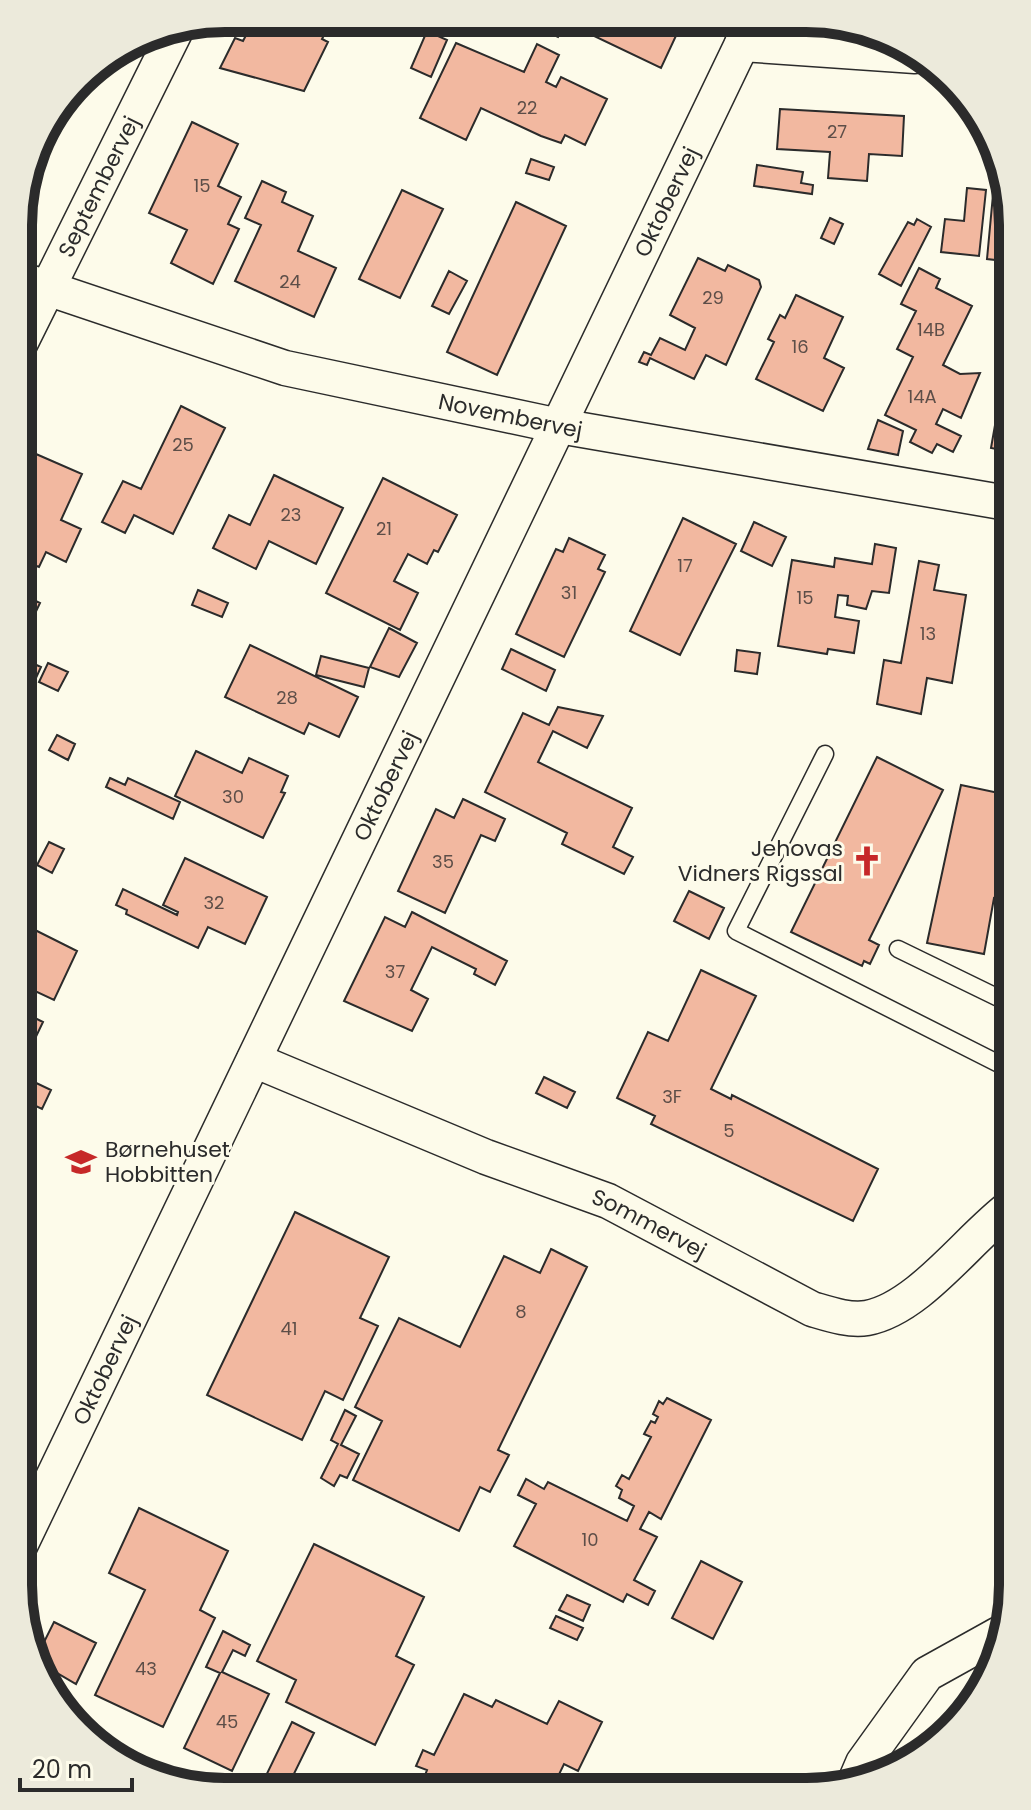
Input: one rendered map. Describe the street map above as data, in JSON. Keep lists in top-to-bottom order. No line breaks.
{"streets":{"street":["Septembervej","Oktobervej","Novembervej","Sommervej"]},"crossings":[["Septembervej","Novembervej"],["Oktobervej","Novembervej"],["Oktobervej","Sommervej"]],"places":{"church":["Jehovas Vidners Rigssal"],"school or university":["Børnehuset Hobbitten"]},"house_numbers":["22","27","15","24","29","14B","16","14A","25","23","21","17","31","15","13","28","30","35","32","37","3F","5","8","41","10","43","45"],"scale_bar":"20 m"}
